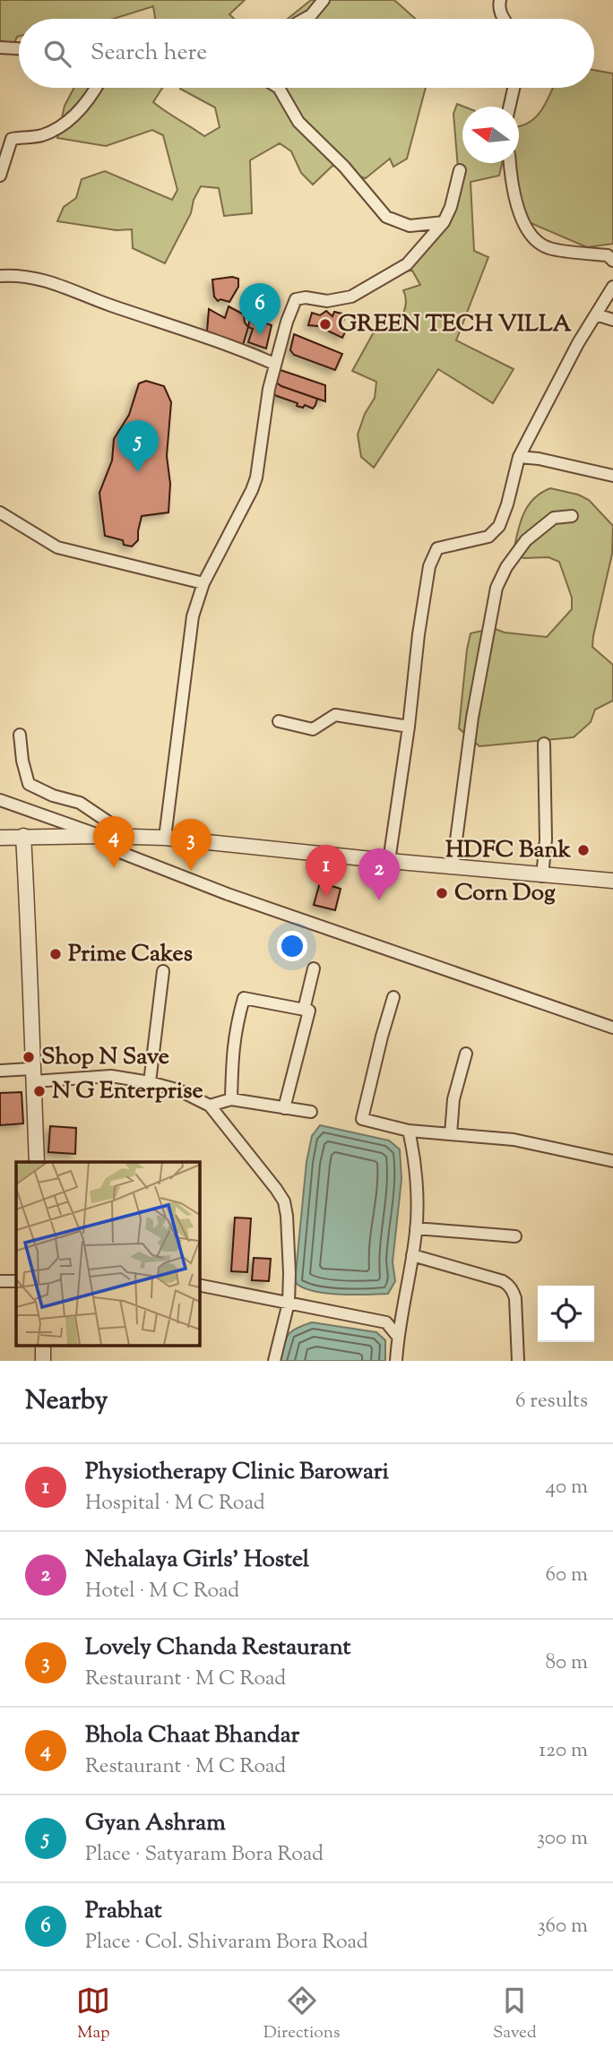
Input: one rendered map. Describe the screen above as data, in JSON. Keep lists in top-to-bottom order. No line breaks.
{"places":["GREEN TECH VILLA","HDFC Bank","Corn Dog","Prime Cakes","Shop N Save","N G Enterprise"],"north":"left","page":{"search":"Search here","pins":["6","5","4","3","1","2"],"heading":["Nearby","6 results"],"list":[{"mark":"1","name":"Physiotherapy Clinic Barowari","note":"Hospital · M C Road","value":"40 m"},{"mark":"2","name":"Nehalaya Girls' Hostel","note":"Hotel · M C Road","value":"60 m"},{"mark":"3","name":"Lovely Chanda Restaurant","note":"Restaurant · M C Road","value":"80 m"},{"mark":"4","name":"Bhola Chaat Bhandar","note":"Restaurant · M C Road","value":"120 m"},{"mark":"5","name":"Gyan Ashram","note":"Place · Satyaram Bora Road","value":"300 m"},{"mark":"6","name":"Prabhat","note":"Place · Col. Shivaram Bora Road","value":"360 m"}],"nav":["Map","Directions","Saved"]}}
